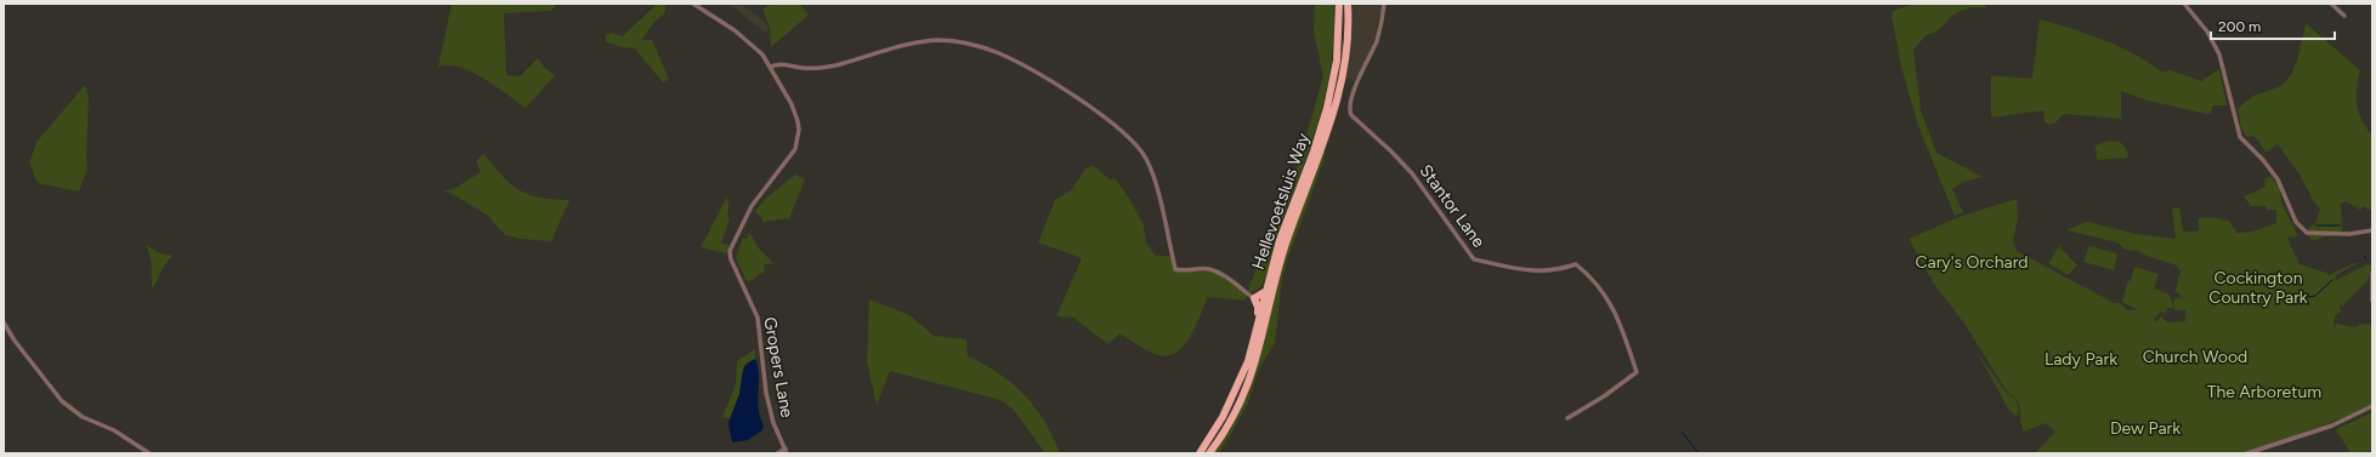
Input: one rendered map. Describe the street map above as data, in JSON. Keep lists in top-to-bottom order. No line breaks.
{"streets":{"highway":["Hellevoetsluis Way"],"street":["Stantor Lane","Gropers Lane"]},"parks":["Cary's Orchard","Cockington Country Park","Church Wood","Lady Park","The Arboretum","Dew Park"],"scale_bar":"200 m"}
